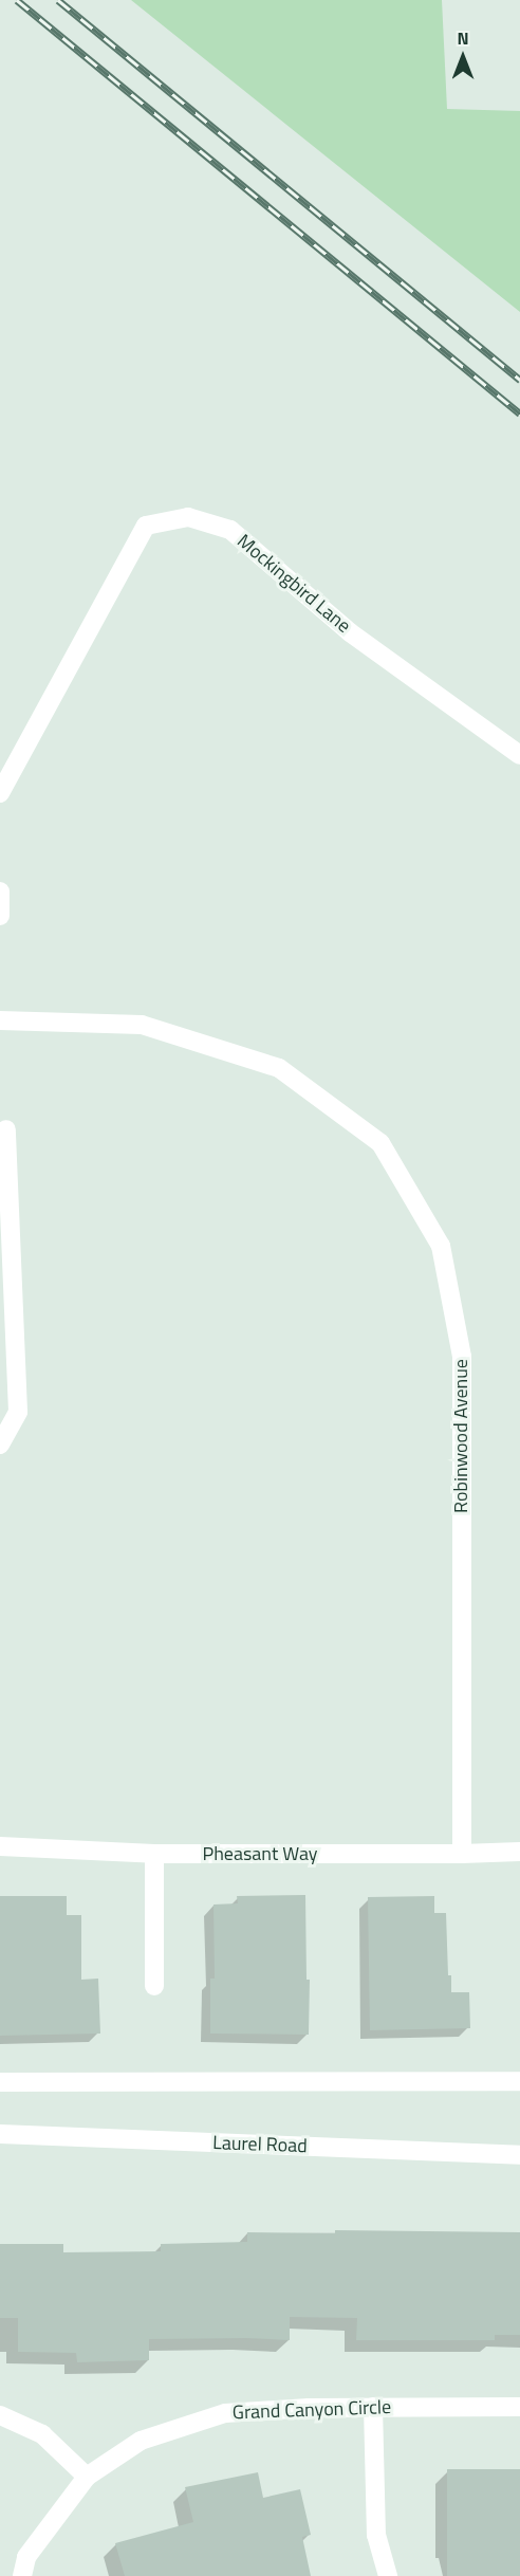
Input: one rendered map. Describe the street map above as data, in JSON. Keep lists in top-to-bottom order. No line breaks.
{"streets":{"street":["Mockingbird Lane","Robinwood Avenue","Pheasant Way","Laurel Road","Grand Canyon Circle"]},"crossings":[["Robinwood Avenue","Pheasant Way"]],"north":"top"}
